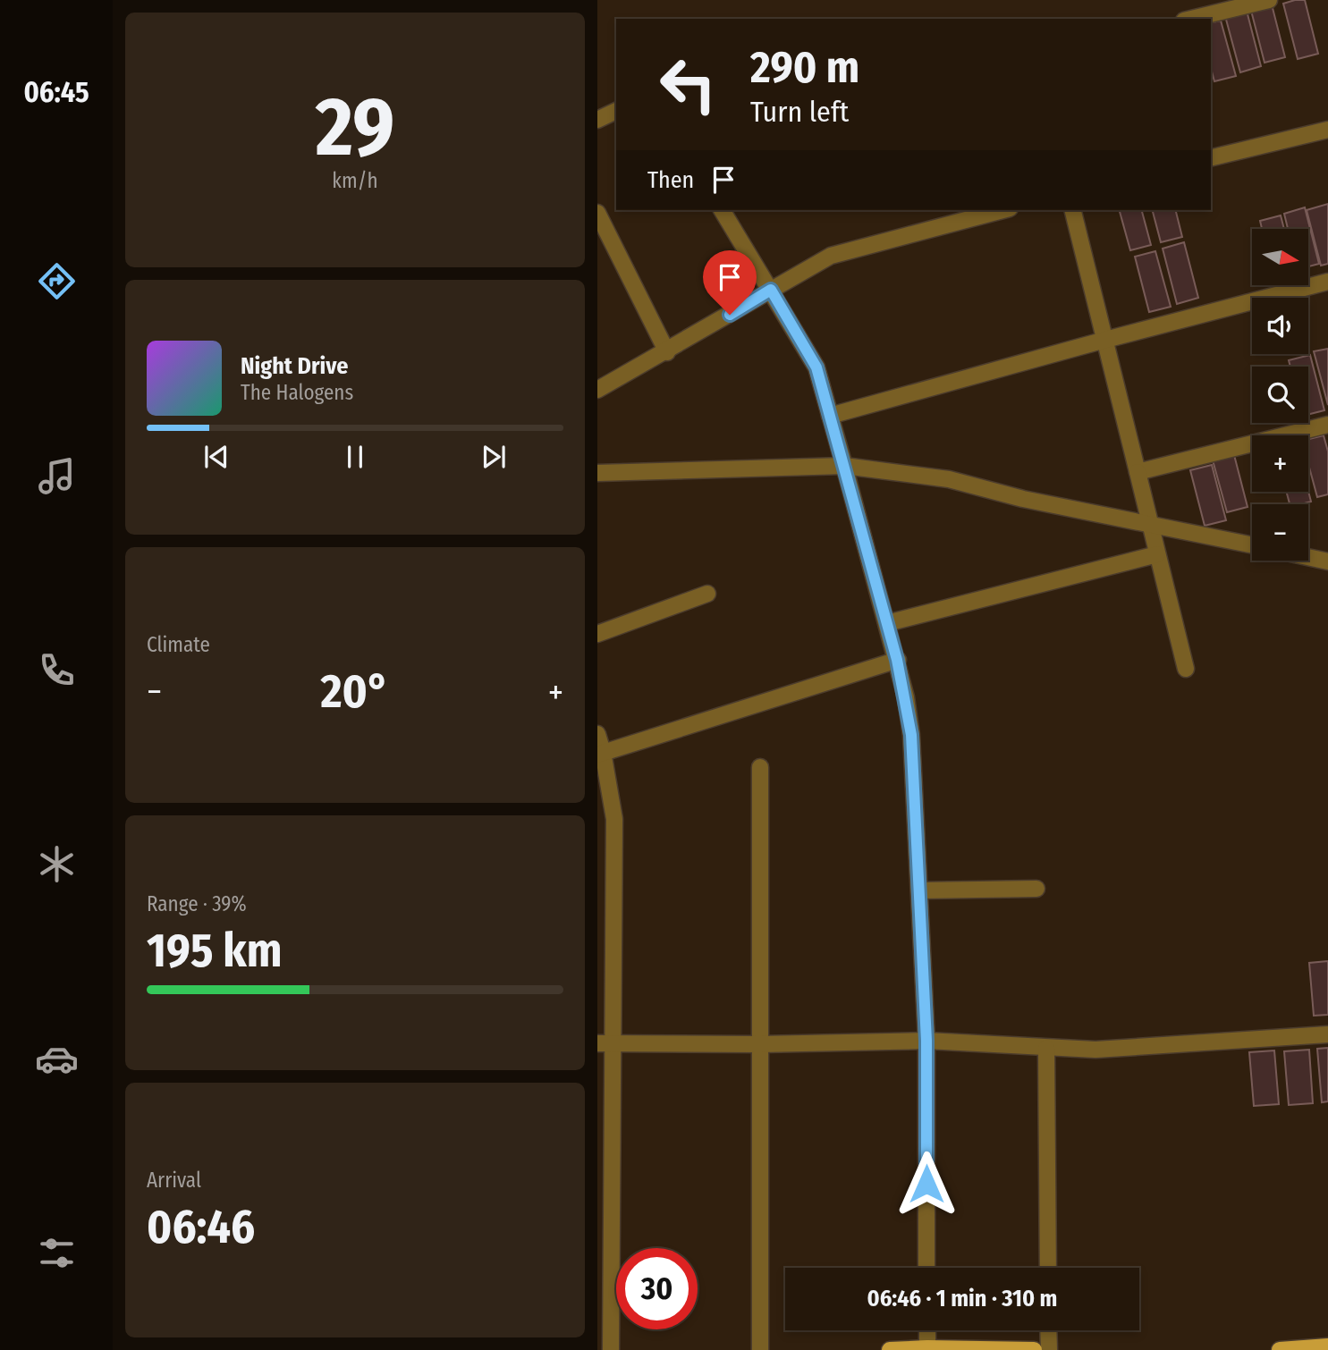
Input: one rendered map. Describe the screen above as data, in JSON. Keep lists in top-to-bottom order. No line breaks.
{"north":"right","page":{"tabs":"06:45","tile":[["29","km/h"],"Climate",["Range · 39%","195 km"],["Arrival","06:46"]],"turn":["290 m","Turn left"],"then":"Then","map_buttons":["+","−"],"song":["Night Drive","The Halogens"],"heat":["−","20°","+"],"limit":"30","trip":"06:46 · 1 min · 310 m"}}
